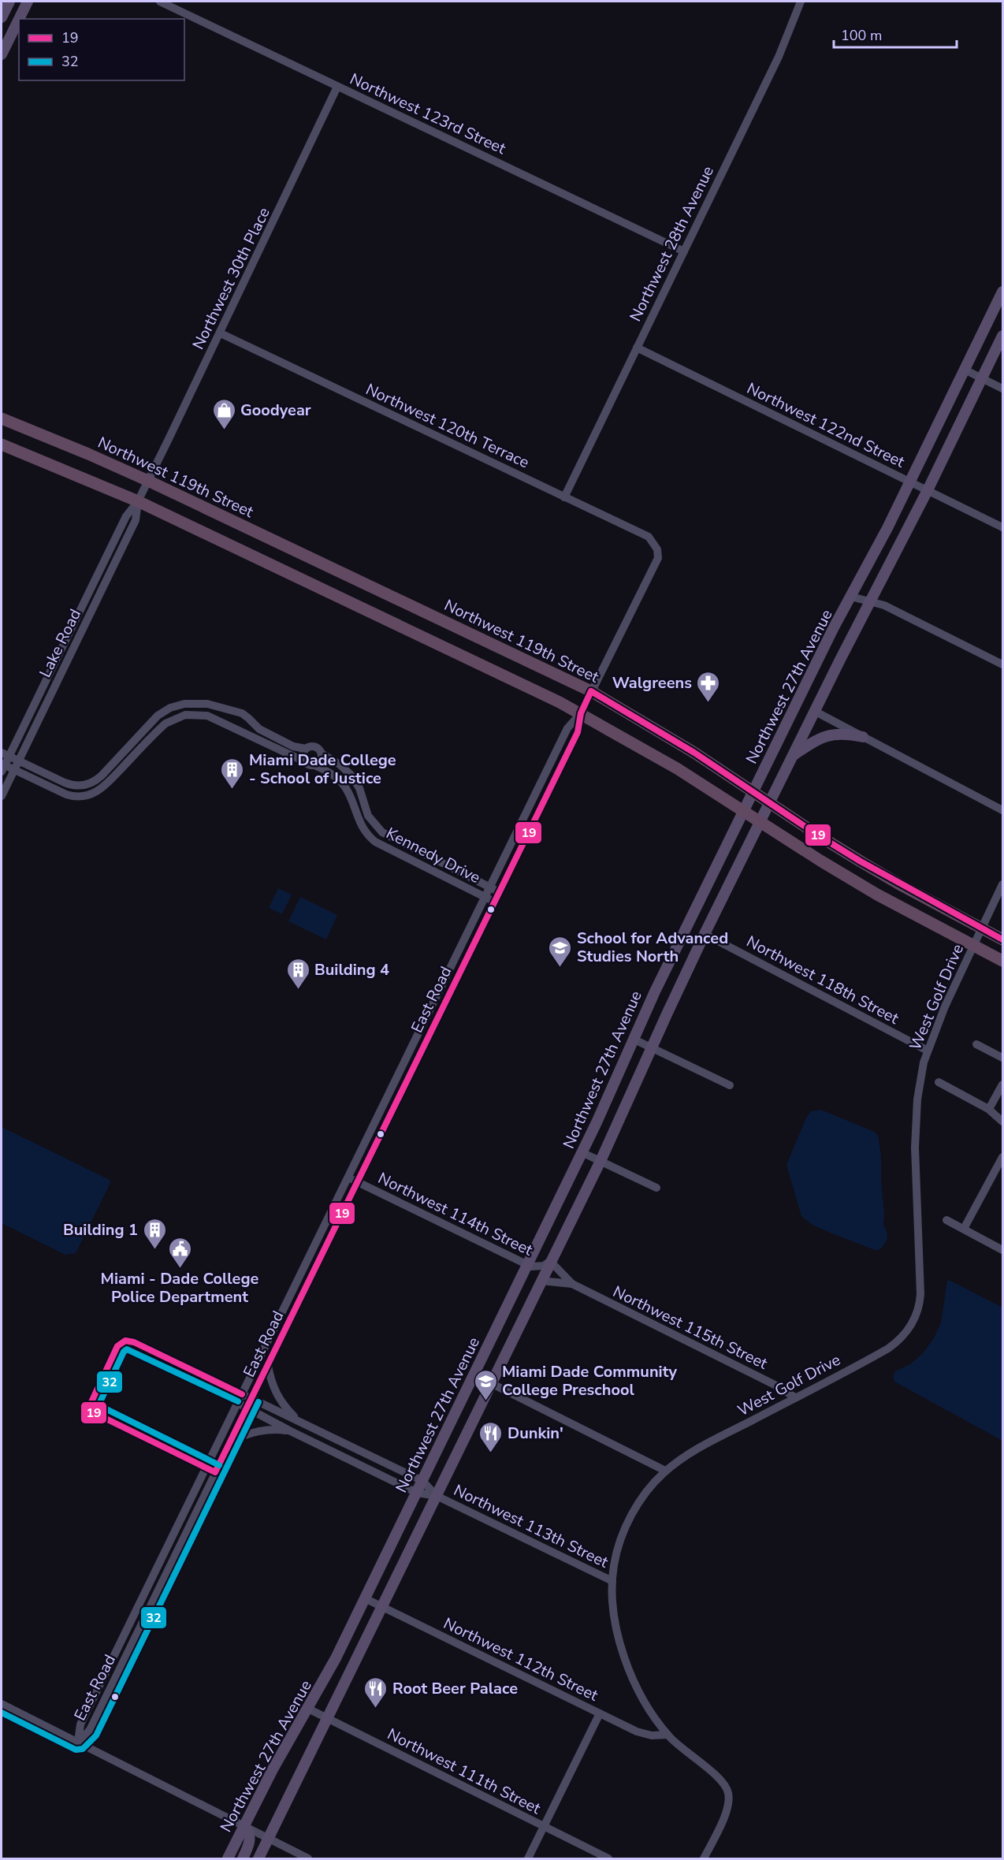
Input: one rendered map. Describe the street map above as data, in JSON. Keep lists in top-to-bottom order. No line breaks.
{"streets":{"highway":["Northwest 119th Street"],"main road":["Northwest 27th Avenue"],"street":["Northwest 123rd Street","Northwest 28th Avenue","Northwest 30th Place","Northwest 122nd Street","Northwest 120th Terrace","Lake Road","Kennedy Drive","Northwest 118th Street","West Golf Drive","East Road","Northwest 114th Street","Northwest 115th Street","Northwest 113th Street","Northwest 112th Street","Northwest 111th Street"]},"crossings":[["Northwest 123rd Street","Northwest 28th Avenue"],["Northwest 123rd Street","Northwest 30th Place"],["Northwest 28th Avenue","Northwest 122nd Street"],["Northwest 28th Avenue","Northwest 120th Terrace"],["Northwest 30th Place","Northwest 120th Terrace"],["Northwest 30th Place","Northwest 119th Street"],["Northwest 30th Place","Lake Road"],["Northwest 122nd Street","Northwest 27th Avenue"],["Northwest 120th Terrace","East Road"],["Northwest 119th Street","Lake Road"],["Northwest 119th Street","Northwest 27th Avenue"],["Northwest 119th Street","West Golf Drive"],["Northwest 119th Street","East Road"],["Lake Road","Kennedy Drive"],["Northwest 27th Avenue","Northwest 114th Street"],["Northwest 27th Avenue","Northwest 113th Street"],["Northwest 27th Avenue","Northwest 112th Street"],["Northwest 27th Avenue","Northwest 111th Street"],["Kennedy Drive","East Road"],["Northwest 118th Street","West Golf Drive"],["West Golf Drive","Northwest 115th Street"],["West Golf Drive","Northwest 113th Street"],["West Golf Drive","Northwest 112th Street"],["East Road","Northwest 114th Street"],["East Road","Northwest 113th Street"],["Northwest 114th Street","Northwest 115th Street"]],"places":{"shop":["Goodyear"],"pharmacy":["Walgreens"],"building":["Miami Dade College - School of Justice","Building 4","Building 1"],"school or university":["School for Advanced Studies North","Miami Dade Community College Preschool"],"public building":["Miami - Dade College Police Department"],"restaurant":["Dunkin'","Root Beer Palace"]},"lines":["transit line 19","transit line 32"],"legend":["19","32"],"scale_bar":"100 m"}
